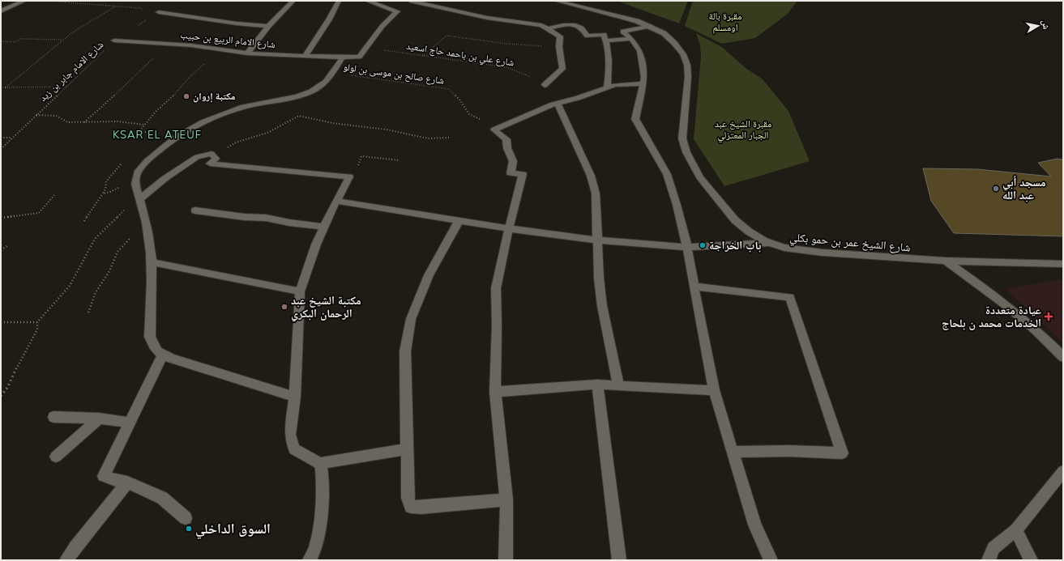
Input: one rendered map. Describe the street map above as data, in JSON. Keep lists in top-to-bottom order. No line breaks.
{"streets":{"street":["شارع الامام الربيع بن حبيب","شارع الشيخ عمر بن حمو بكلي"],"path":["شارع علي بن باحمد حاج اسعيد","شارع الامام جابر بن زيد","شارع صالح بن موسى بن لولو"]},"crossings":[["شارع الامام الربيع بن حبيب","شارع علي بن باحمد حاج اسعيد"],["شارع الامام الربيع بن حبيب","شارع الامام جابر بن زيد"]],"districts":["KSAR EL ATEUF"],"parks":["مقبرة بالة اومسلم","مقبرة الشيخ عبد الجبار المعتزلي"],"places":{"other":["مكتبة إروان","مسجد أبي عبد الله","باب الخراجة","مكتبة الشيخ عبد الرحمان البكري","السوق الداخلي"],"health":["عيادة متعددة الخدمات محمد ن بلحاج"]},"north":"right"}
